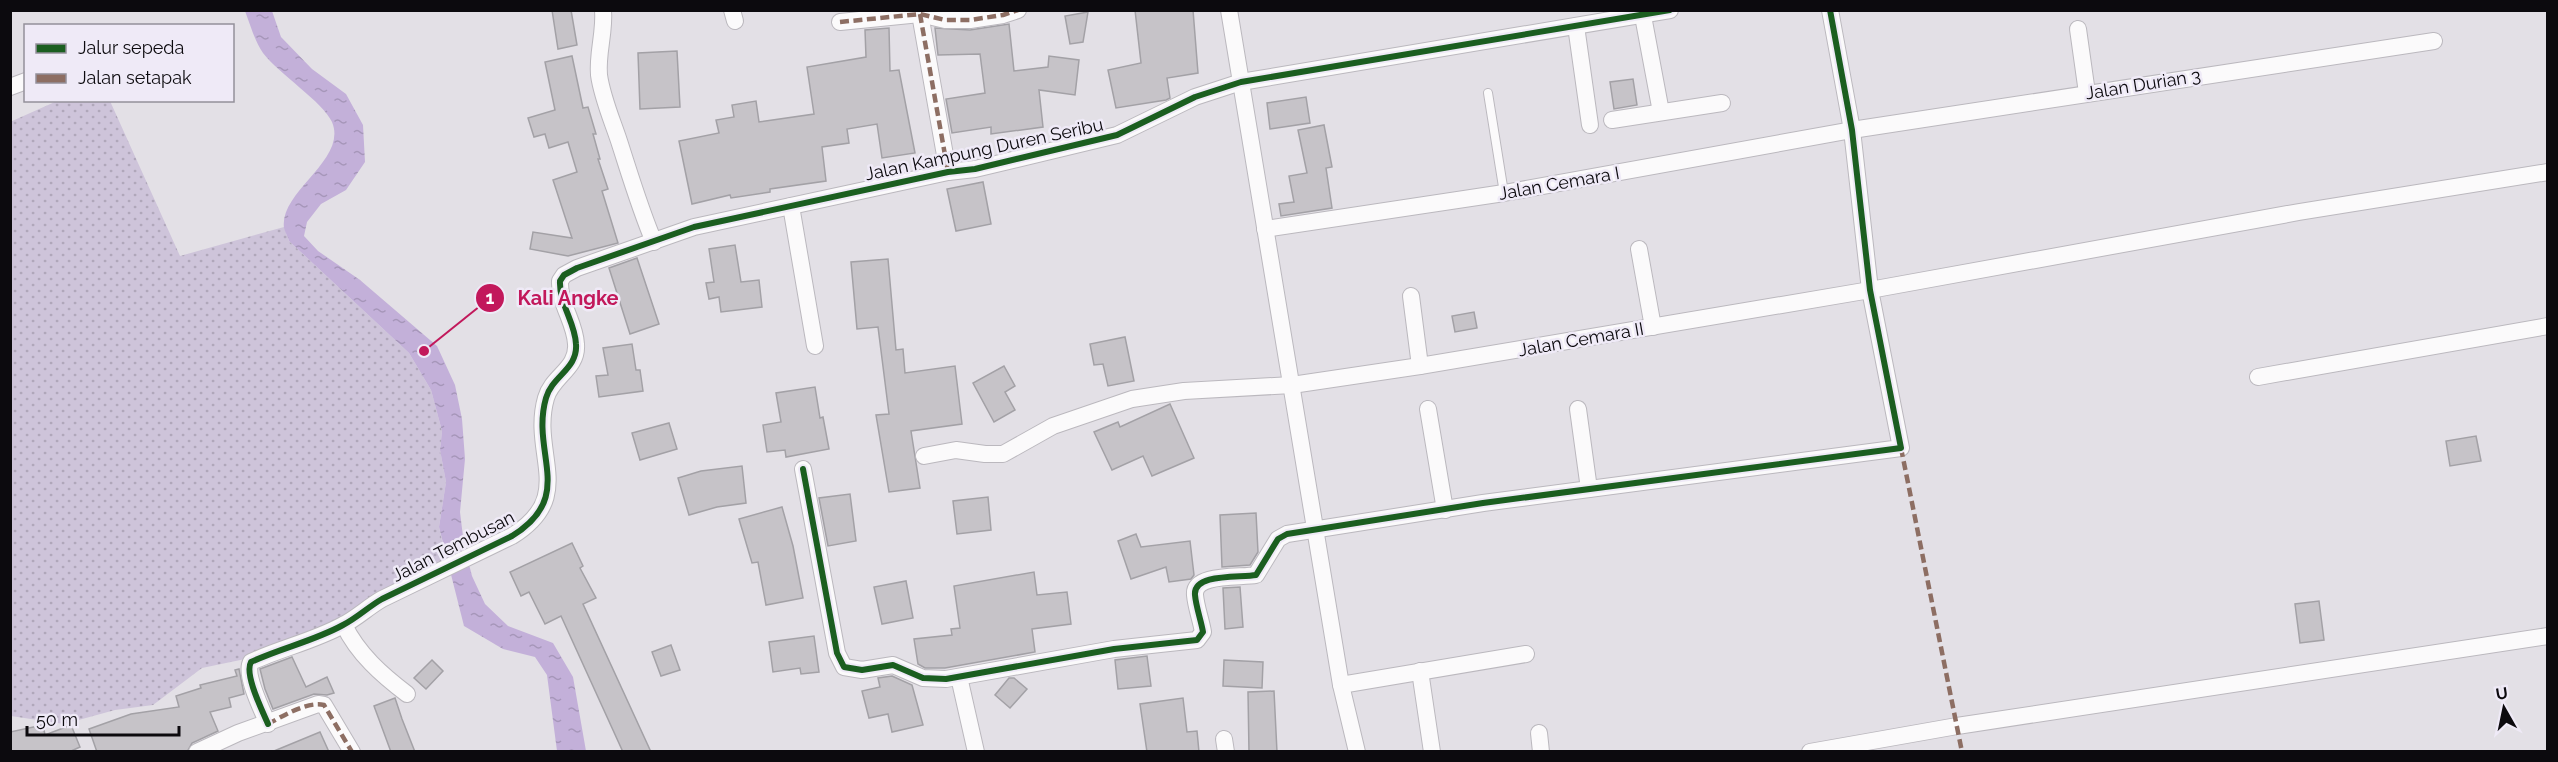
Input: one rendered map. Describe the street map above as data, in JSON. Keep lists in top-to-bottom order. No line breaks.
{"streets":{"street":["Jalan Durian 3","Jalan Kampung Duren Seribu","Jalan Cemara I","Jalan Cemara II","Jalan Tembusan"]},"crossings":[["Jalan Durian 3","Jalan Cemara I"],["Jalan Kampung Duren Seribu","Jalan Tembusan"]],"places":["Kali Angke"],"legend":["Jalur sepeda","Jalan setapak"],"scale_bar":"50 m","north":"top"}
